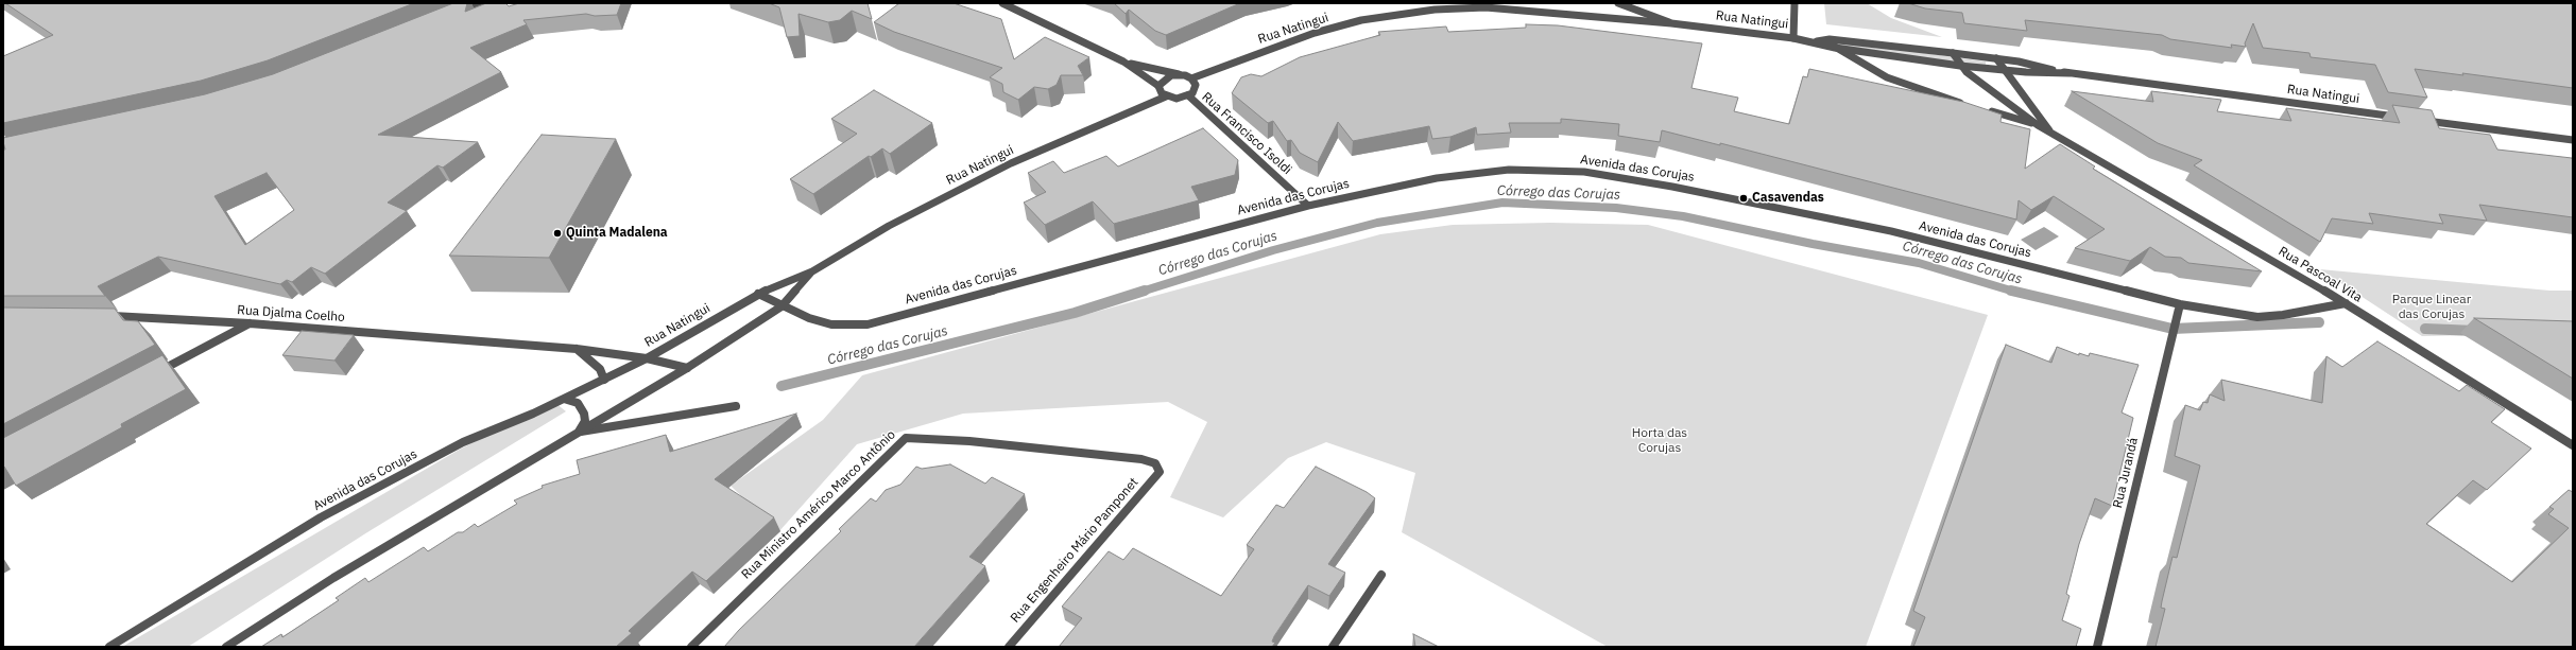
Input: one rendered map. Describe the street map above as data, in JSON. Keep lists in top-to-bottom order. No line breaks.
{"streets":{"street":["Rua Natingui","Rua Francisco Isoldi","Avenida das Corujas","Rua Pascoal Vita","Rua Djalma Coelho","Rua Jurandá","Rua Ministro Américo Marco Antônio","Rua Engenheiro Mário Pamponet"]},"crossings":[["Rua Natingui","Rua Francisco Isoldi"],["Rua Natingui","Avenida das Corujas"],["Rua Natingui","Rua Pascoal Vita"],["Rua Natingui","Rua Djalma Coelho"],["Rua Francisco Isoldi","Avenida das Corujas"],["Avenida das Corujas","Rua Pascoal Vita"],["Avenida das Corujas","Rua Djalma Coelho"],["Avenida das Corujas","Rua Jurandá"],["Rua Ministro Américo Marco Antônio","Rua Engenheiro Mário Pamponet"]],"water":["Córrego das Corujas"],"parks":["Parque Linear das Corujas","Horta das Corujas"],"places":["Casavendas","Quinta Madalena"]}
